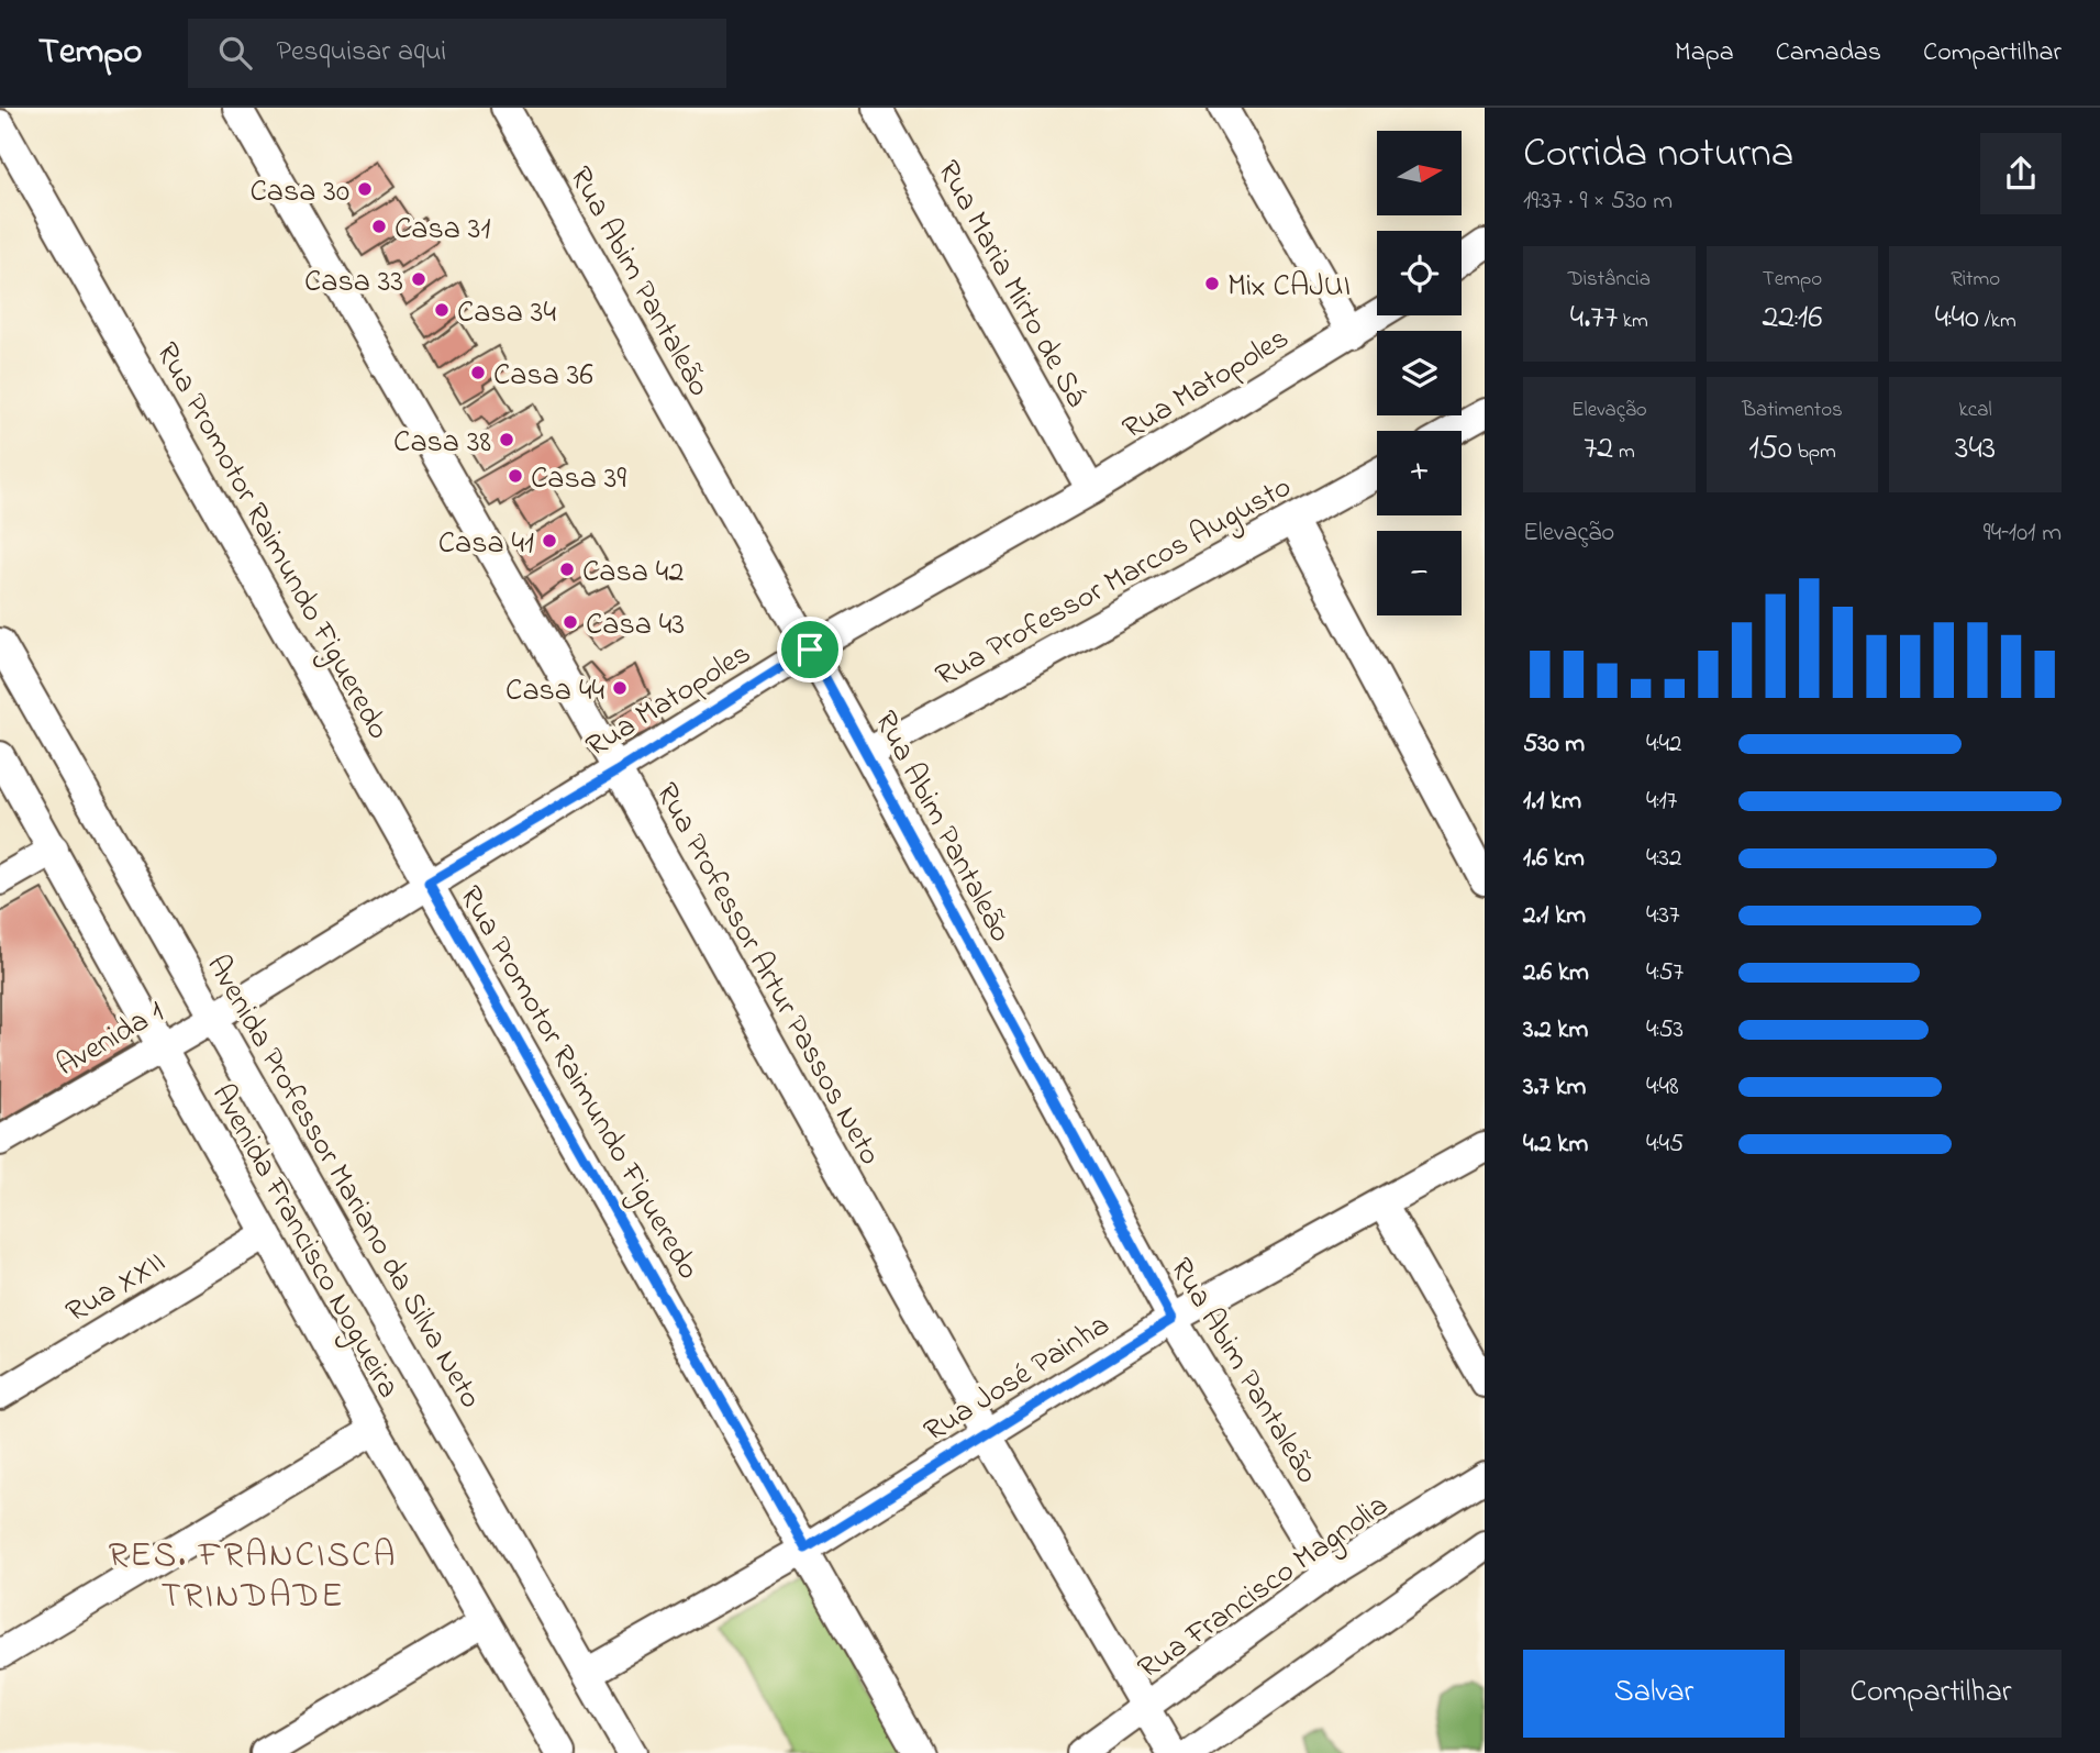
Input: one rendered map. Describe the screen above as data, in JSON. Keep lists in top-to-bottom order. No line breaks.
{"streets":{"street":["Rua Abim Pantaleão","Rua Maria Mirto de Sá","Rua Matopoles","Rua Promotor Raimundo Figueredo","Rua Professor Marcos Augusto","Rua Professor Artur Passos Neto","Avenida 1","Avenida Professor Mariano da Silva Neto","Avenida Francisco Nogueira","Rua XXII","Rua José Painha","Rua Francisco Magnolia"]},"crossings":[["Rua Abim Pantaleão","Rua Matopoles"],["Rua Abim Pantaleão","Rua Professor Marcos Augusto"],["Rua Abim Pantaleão","Rua José Painha"],["Rua Abim Pantaleão","Rua Francisco Magnolia"],["Rua Maria Mirto de Sá","Rua Matopoles"],["Rua Matopoles","Rua Promotor Raimundo Figueredo"],["Rua Matopoles","Rua Professor Artur Passos Neto"],["Rua Matopoles","Avenida 1"],["Rua Matopoles","Avenida Professor Mariano da Silva Neto"],["Rua Promotor Raimundo Figueredo","Rua José Painha"],["Rua Professor Artur Passos Neto","Rua José Painha"],["Rua Professor Artur Passos Neto","Rua Francisco Magnolia"],["Avenida 1","Avenida Professor Mariano da Silva Neto"],["Avenida 1","Avenida Francisco Nogueira"],["Avenida Professor Mariano da Silva Neto","Rua José Painha"],["Avenida Francisco Nogueira","Rua XXII"]],"districts":["RES. FRANCISCA TRINDADE"],"places":["Casa 30","Casa 31","Casa 33","Mix CAJUI","Casa 34","Casa 36","Casa 38","Casa 39","Casa 41","Casa 42","Casa 43","Casa 44"],"north":"right","page":{"header":"Tempo","search":"Pesquisar aqui","nav":["Mapa","Camadas","Compartilhar"],"heading":["Corrida noturna","19:37 · 9 × 530 m"],"map_buttons":["+","−"],"stats":[["Distância","4.77 km"],["Tempo","22:16"],["Ritmo","4:40 /km"],["Elevação","72 m"],["Batimentos","150 bpm"],["kcal","343"]],"chart":["Elevação","94–101 m"],"list":[{"name":"530 m","note":"4:42"},{"name":"1.1 km","note":"4:17"},{"name":"1.6 km","note":"4:32"},{"name":"2.1 km","note":"4:37"},{"name":"2.6 km","note":"4:57"},{"name":"3.2 km","note":"4:53"},{"name":"3.7 km","note":"4:48"},{"name":"4.2 km","note":"4:45"}],"buttons":["Salvar","Compartilhar"]}}
